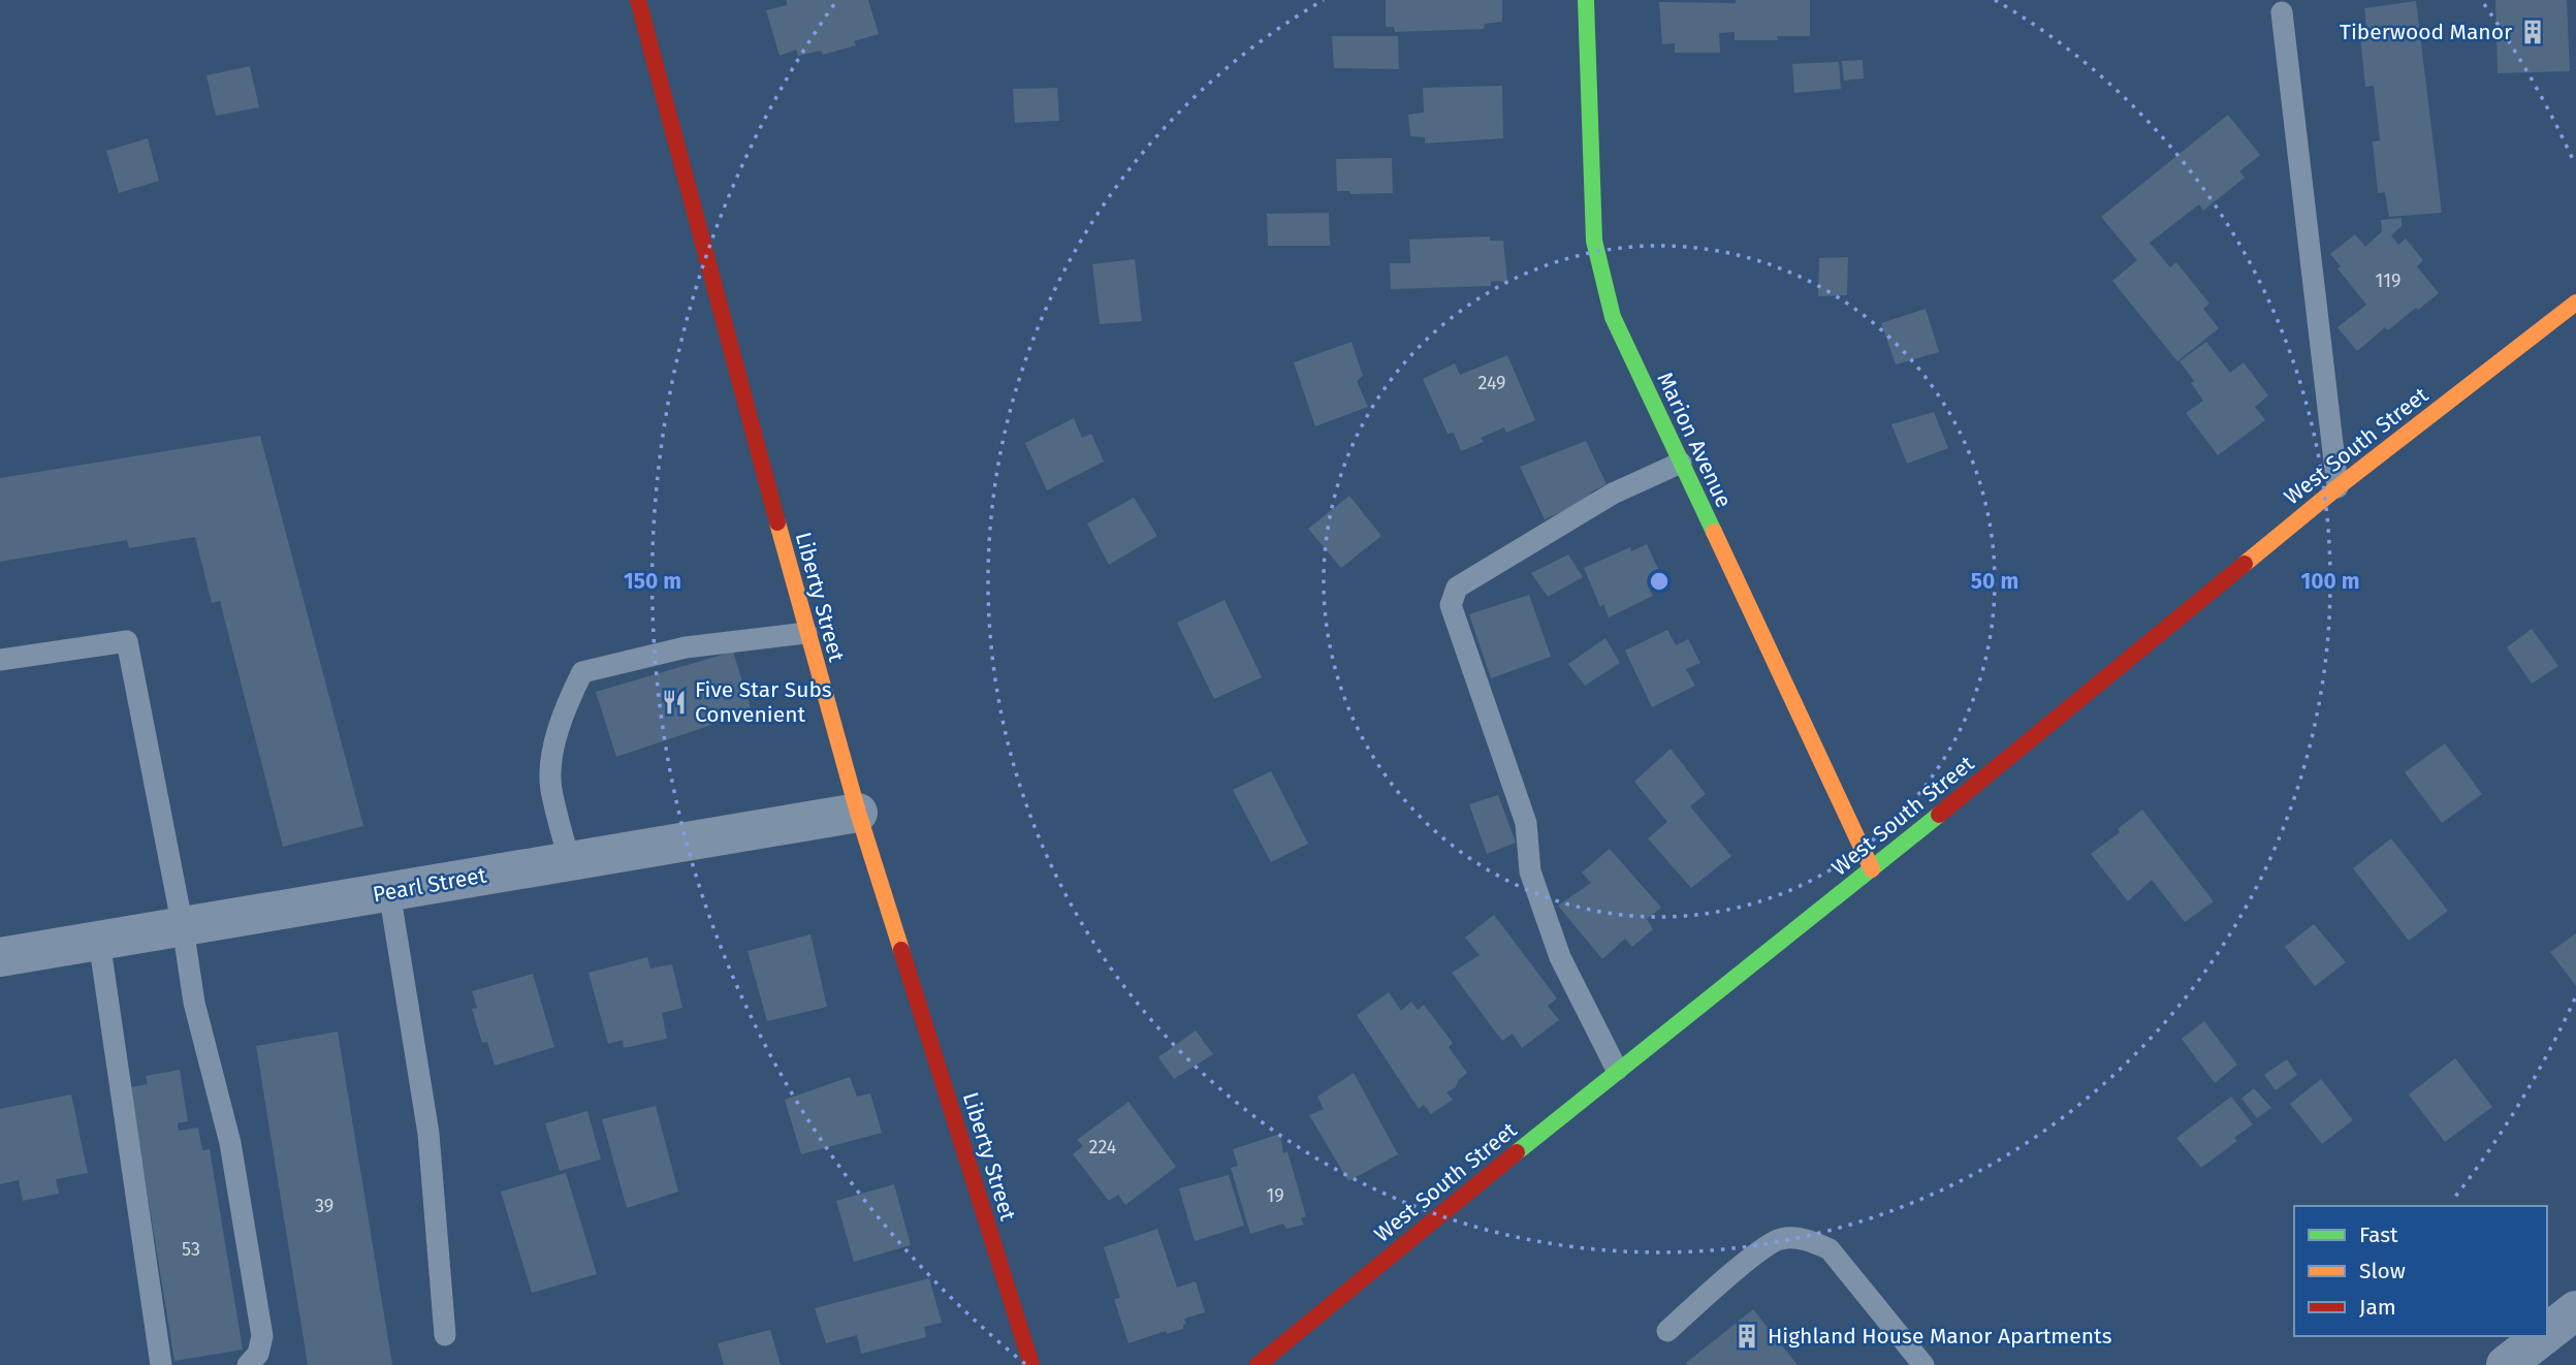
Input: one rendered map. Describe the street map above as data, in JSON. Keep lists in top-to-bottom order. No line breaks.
{"streets":{"street":["Marion Avenue","West South Street","Liberty Street","Pearl Street"]},"crossings":[["Marion Avenue","West South Street"],["Liberty Street","Pearl Street"]],"places":{"building":["Tiberwood Manor","Highland House Manor Apartments"],"restaurant":["Five Star Subs Convenient"]},"house_numbers":["119","249","224","19","39","53"],"legend":["Fast","Slow","Jam"],"rings":["50 m","100 m","150 m"]}
